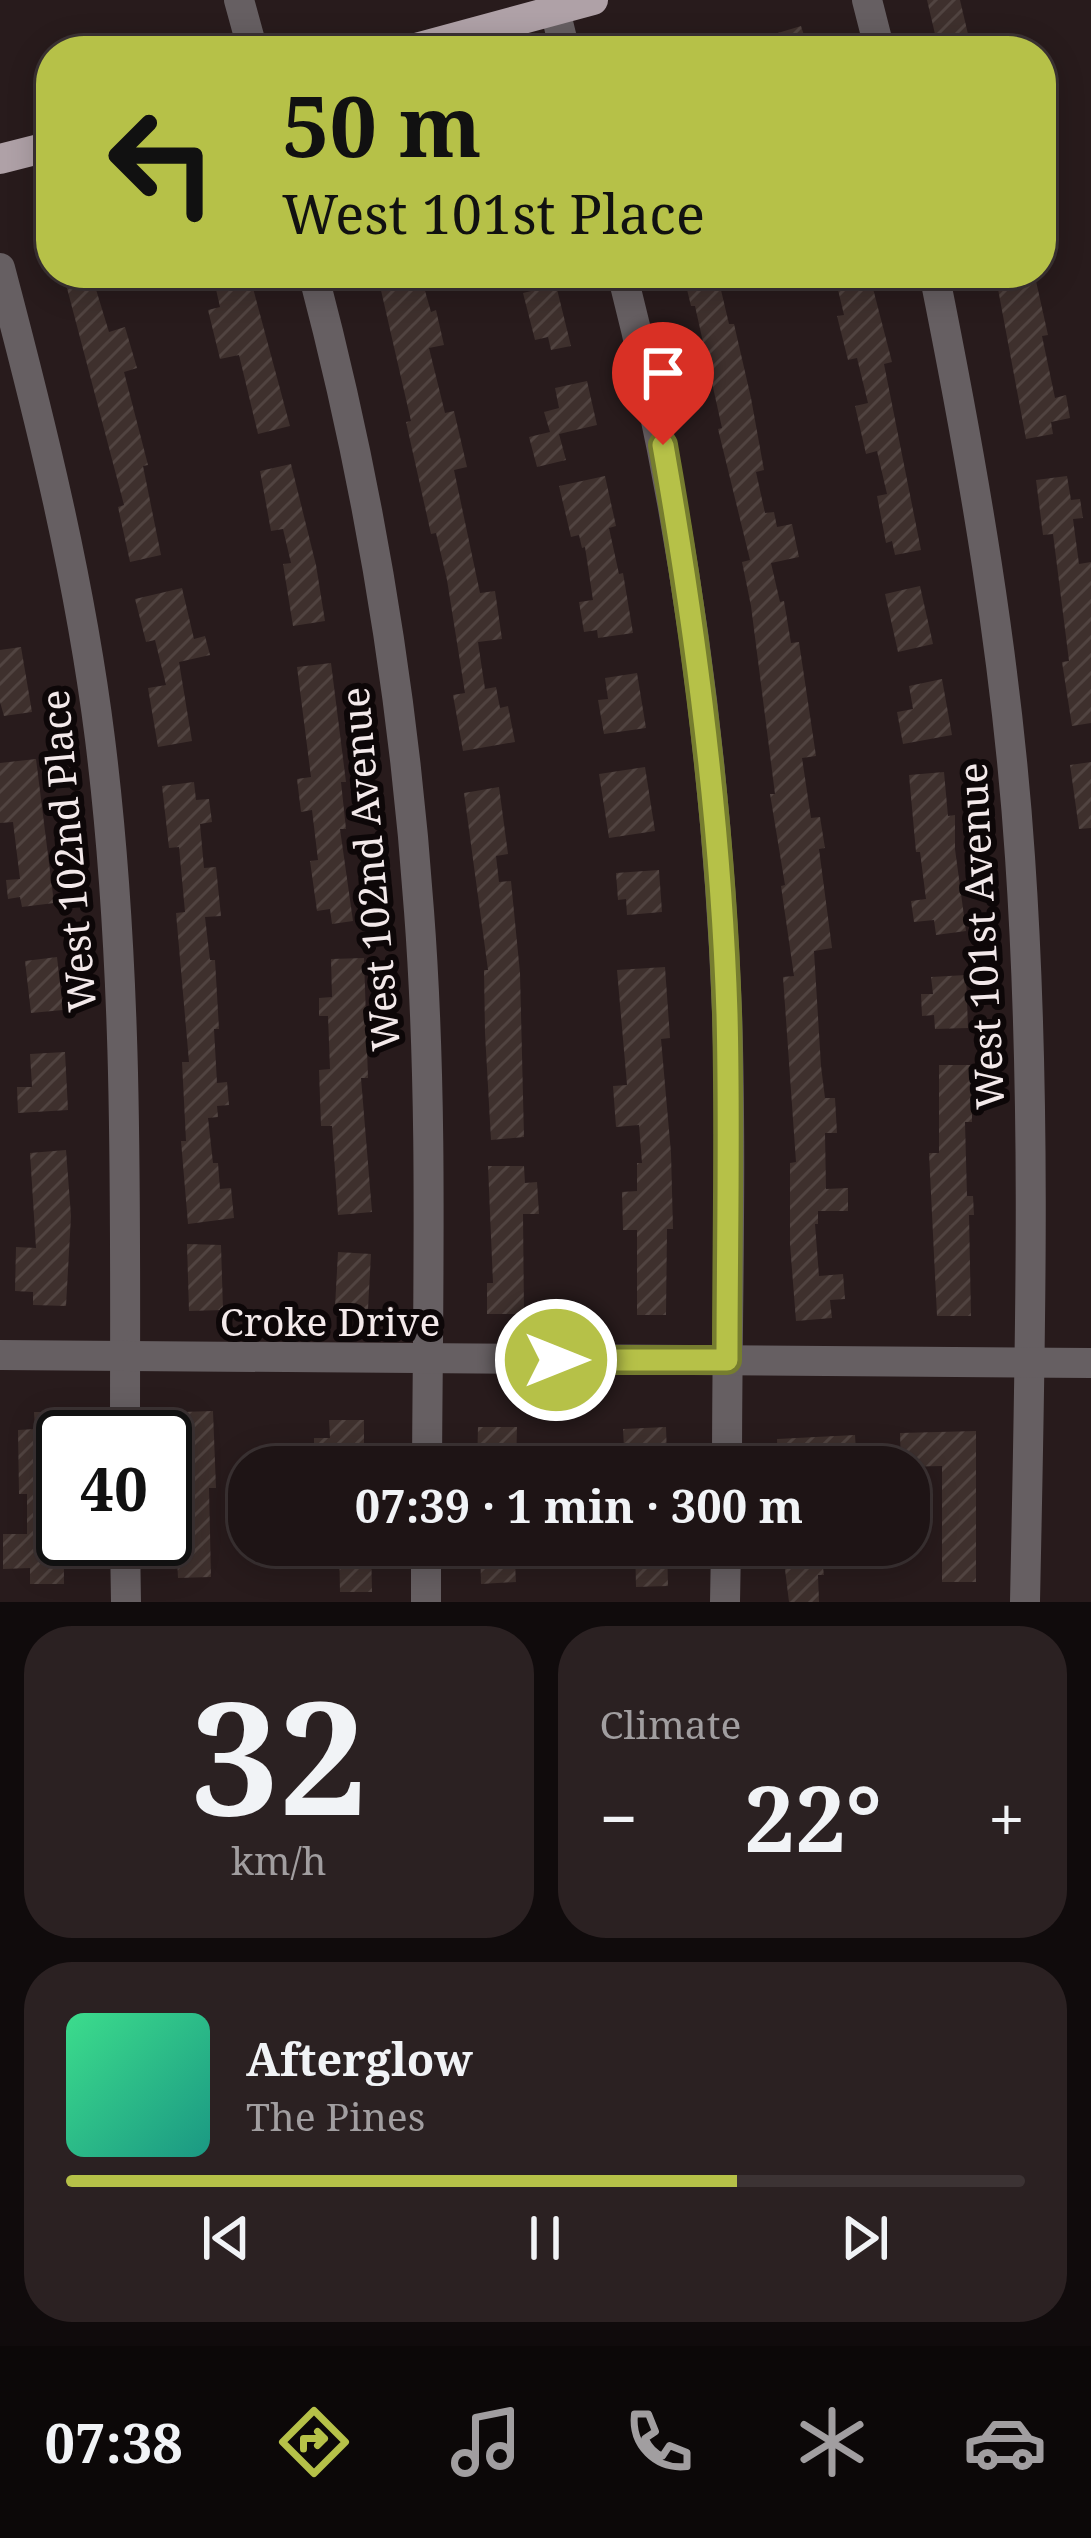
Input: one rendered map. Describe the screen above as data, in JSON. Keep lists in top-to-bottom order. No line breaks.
{"streets":{"street":["West 102nd Place","West 102nd Avenue","West 101st Avenue","Croke Drive"]},"crossings":[["West 102nd Place","Croke Drive"],["West 102nd Avenue","Croke Drive"],["West 101st Avenue","Croke Drive"]],"page":{"turn":["50 m","West 101st Place"],"limit":"40","trip":"07:39 · 1 min · 300 m","tile":[["32","km/h"],"Climate"],"heat":["−","22°","+"],"song":["Afterglow","The Pines"],"tabs":"07:38"}}
